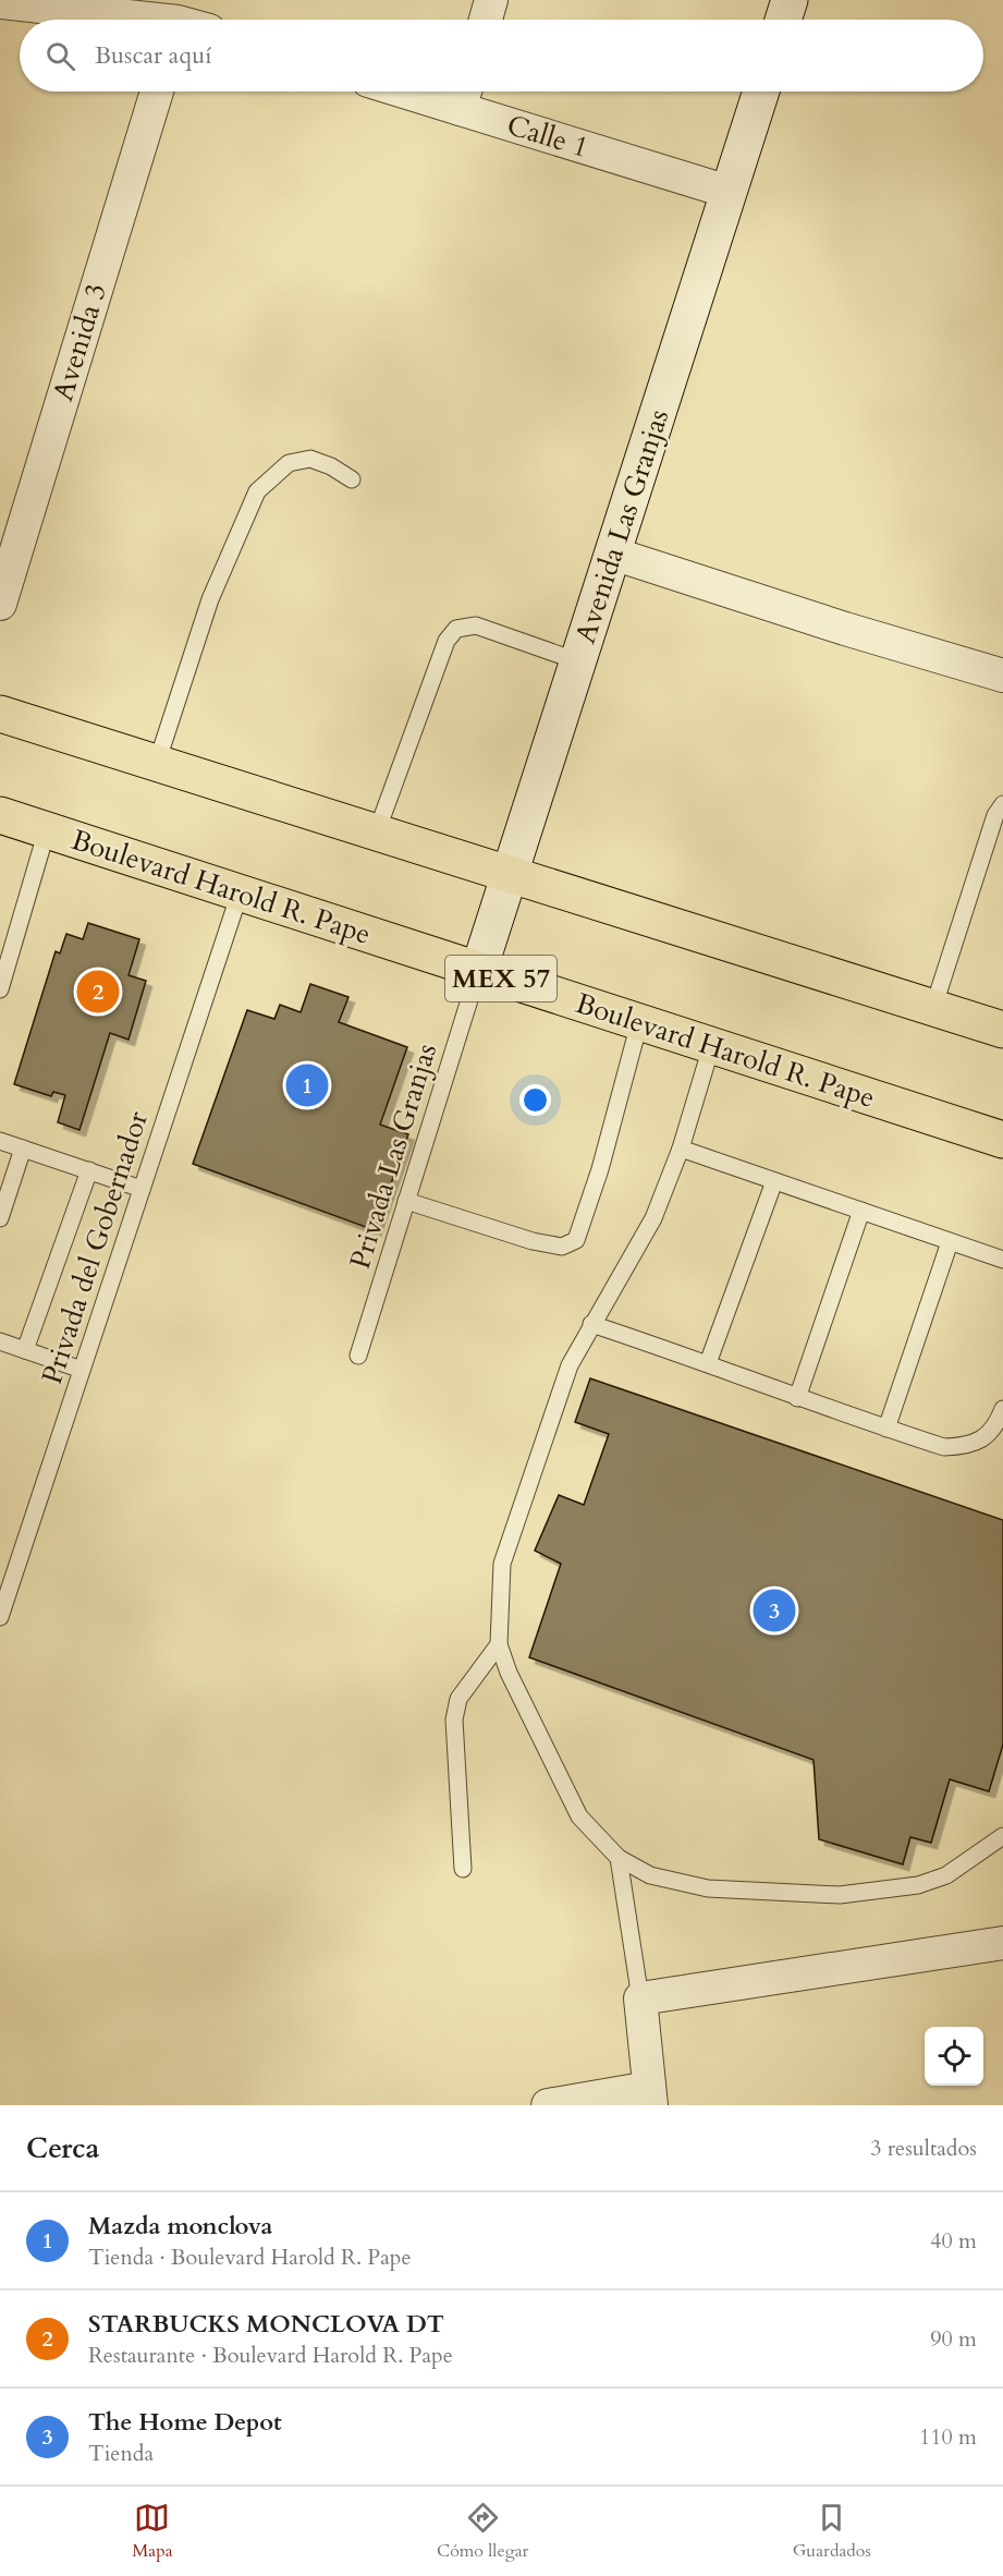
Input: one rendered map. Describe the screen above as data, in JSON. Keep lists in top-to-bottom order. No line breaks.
{"streets":{"highway":["Boulevard Harold R. Pape","MEX 57"],"street":["Calle 1","Avenida 3","Avenida Las Granjas"],"lane":["Privada Las Granjas","Privada del Gobernador"]},"crossings":[["Calle 1","Avenida Las Granjas"],["Avenida Las Granjas","Boulevard Harold R. Pape"],["Avenida Las Granjas","Privada Las Granjas"],["Boulevard Harold R. Pape","Privada Las Granjas"],["Boulevard Harold R. Pape","Privada del Gobernador"]],"page":{"search":"Buscar aquí","pins":["2","1","3"],"heading":["Cerca","3 resultados"],"list":[{"mark":"1","name":"Mazda monclova","note":"Tienda · Boulevard Harold R. Pape","value":"40 m"},{"mark":"2","name":"STARBUCKS MONCLOVA DT","note":"Restaurante · Boulevard Harold R. Pape","value":"90 m"},{"mark":"3","name":"The Home Depot","note":"Tienda","value":"110 m"}],"nav":["Mapa","Cómo llegar","Guardados"]}}
